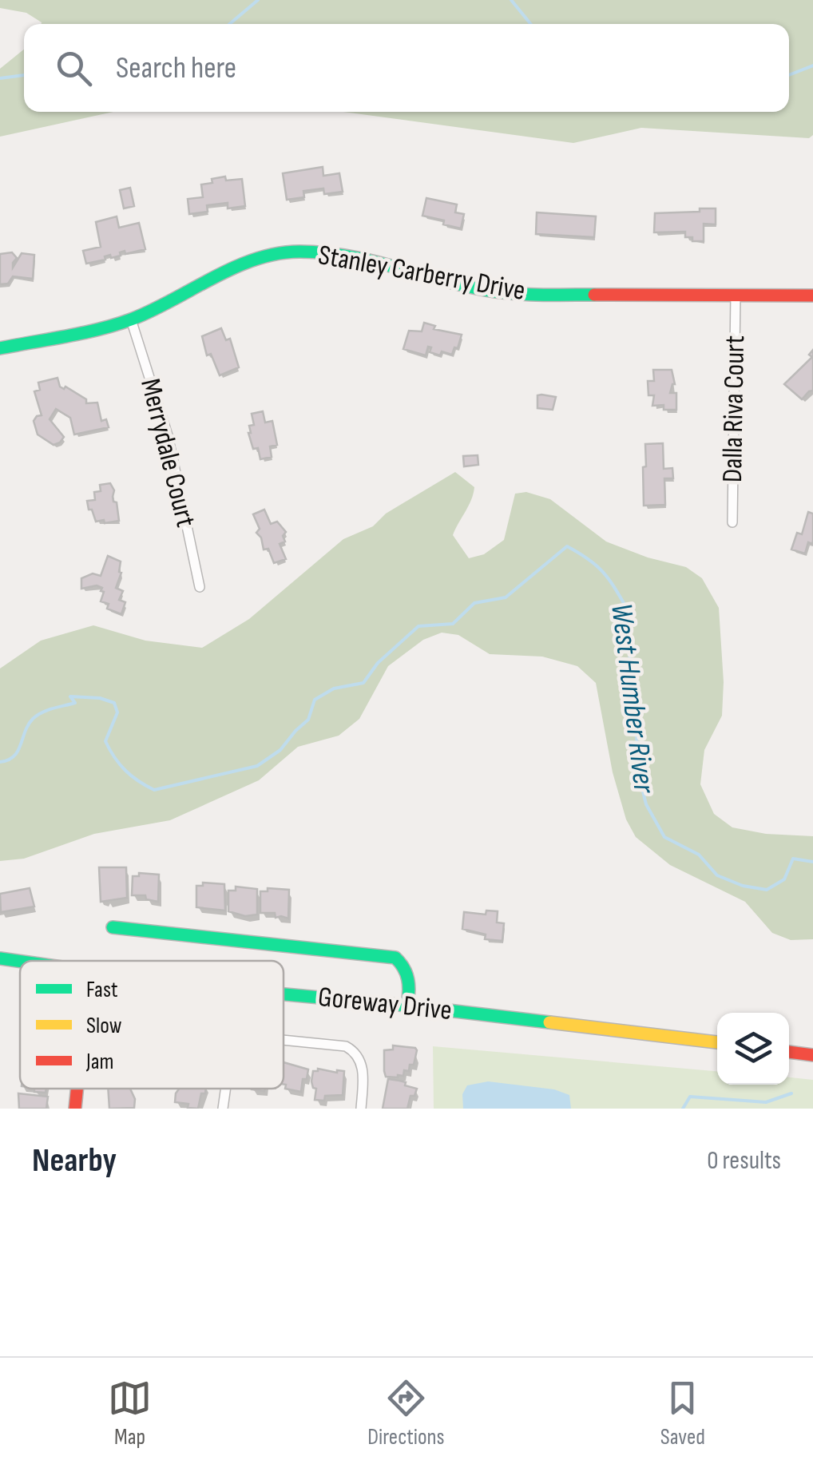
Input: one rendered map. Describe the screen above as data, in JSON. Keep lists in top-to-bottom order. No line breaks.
{"streets":{"street":["Stanley Carberry Drive","Dalla Riva Court","Merrydale Court","Goreway Drive"]},"crossings":[["Stanley Carberry Drive","Dalla Riva Court"],["Stanley Carberry Drive","Merrydale Court"]],"water":["West Humber River"],"legend":["Fast","Slow","Jam"],"page":{"search":"Search here","heading":["Nearby","0 results"],"nav":["Map","Directions","Saved"]}}
